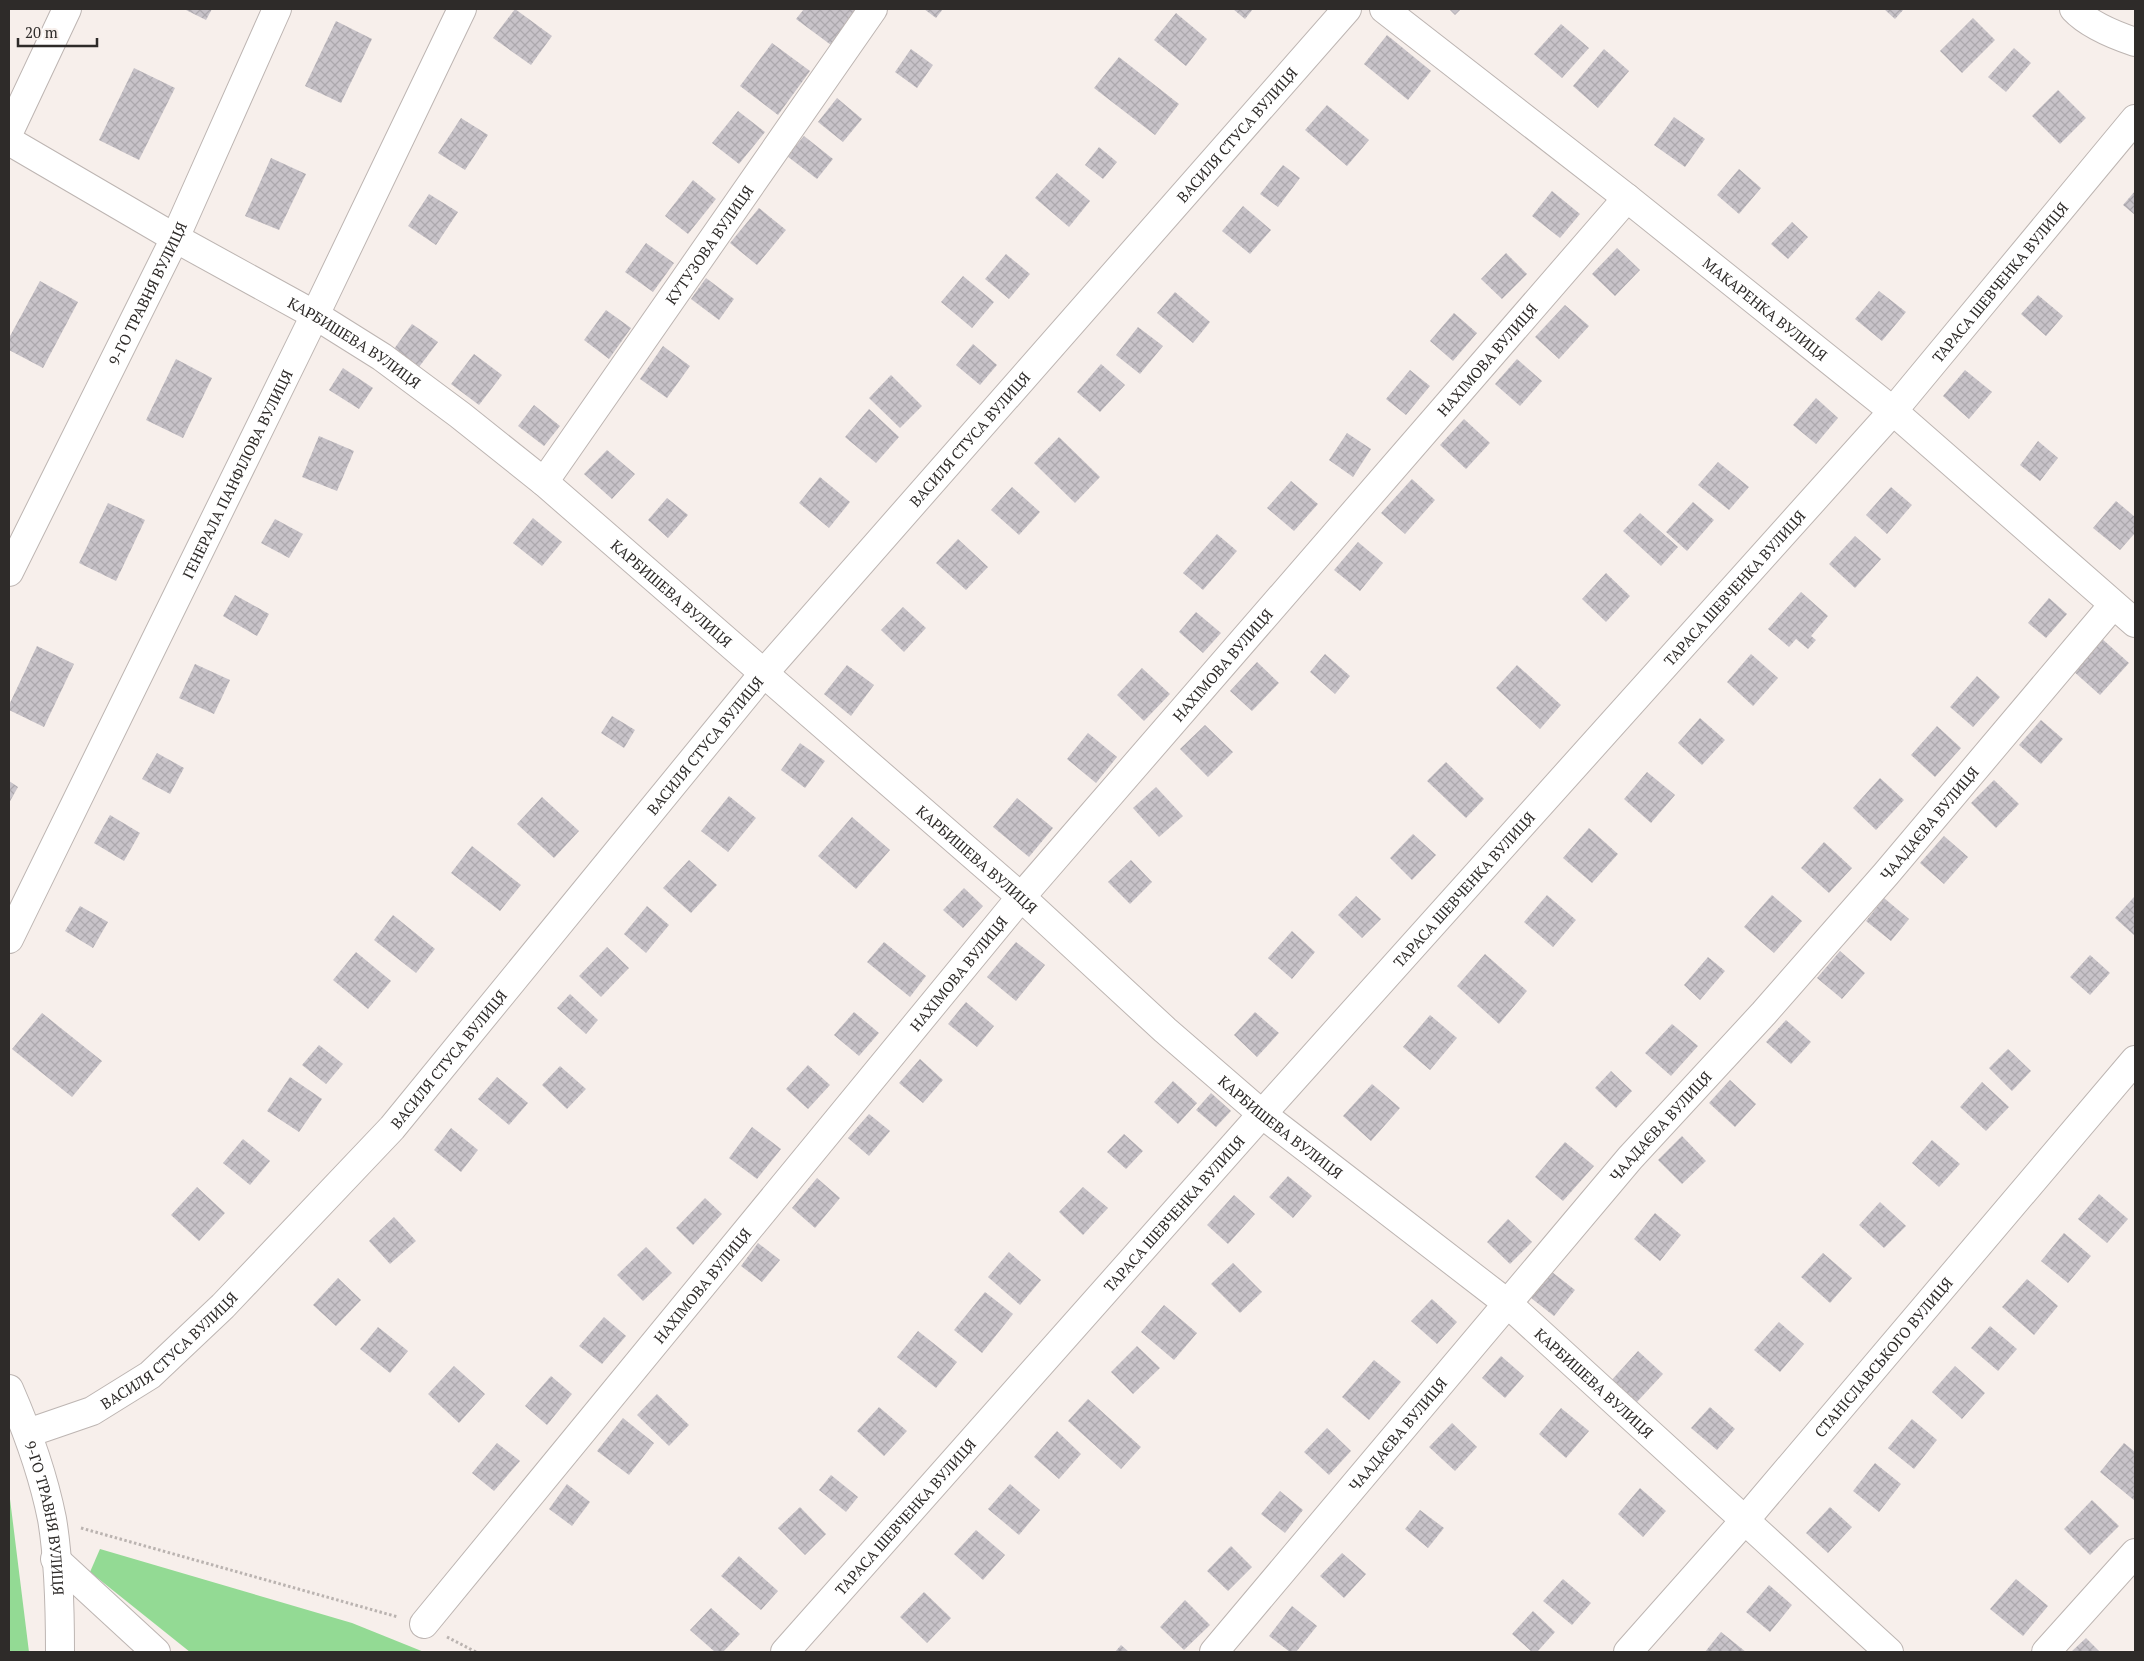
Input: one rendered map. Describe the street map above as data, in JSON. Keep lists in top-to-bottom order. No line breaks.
{"streets":{"street":["ВАСИЛЯ СТУСА ВУЛИЦЯ","КУТУЗОВА ВУЛИЦЯ","ТАРАСА ШЕВЧЕНКА ВУЛИЦЯ","9-ГО ТРАВНЯ ВУЛИЦЯ","МАКАРЕНКА ВУЛИЦЯ","КАРБИШЕВА ВУЛИЦЯ","НАХІМОВА ВУЛИЦЯ","ГЕНЕРАЛА ПАНФІЛОВА ВУЛИЦЯ","ЧААДАЄВА ВУЛИЦЯ","СТАНІСЛАВСЬКОГО ВУЛИЦЯ"]},"crossings":[["ВАСИЛЯ СТУСА ВУЛИЦЯ","9-ГО ТРАВНЯ ВУЛИЦЯ"],["ВАСИЛЯ СТУСА ВУЛИЦЯ","КАРБИШЕВА ВУЛИЦЯ"],["КУТУЗОВА ВУЛИЦЯ","КАРБИШЕВА ВУЛИЦЯ"],["ТАРАСА ШЕВЧЕНКА ВУЛИЦЯ","МАКАРЕНКА ВУЛИЦЯ"],["ТАРАСА ШЕВЧЕНКА ВУЛИЦЯ","КАРБИШЕВА ВУЛИЦЯ"],["9-ГО ТРАВНЯ ВУЛИЦЯ","КАРБИШЕВА ВУЛИЦЯ"],["МАКАРЕНКА ВУЛИЦЯ","НАХІМОВА ВУЛИЦЯ"],["МАКАРЕНКА ВУЛИЦЯ","ЧААДАЄВА ВУЛИЦЯ"],["КАРБИШЕВА ВУЛИЦЯ","НАХІМОВА ВУЛИЦЯ"],["КАРБИШЕВА ВУЛИЦЯ","ГЕНЕРАЛА ПАНФІЛОВА ВУЛИЦЯ"],["КАРБИШЕВА ВУЛИЦЯ","ЧААДАЄВА ВУЛИЦЯ"],["КАРБИШЕВА ВУЛИЦЯ","СТАНІСЛАВСЬКОГО ВУЛИЦЯ"]],"scale_bar":"20 m"}
